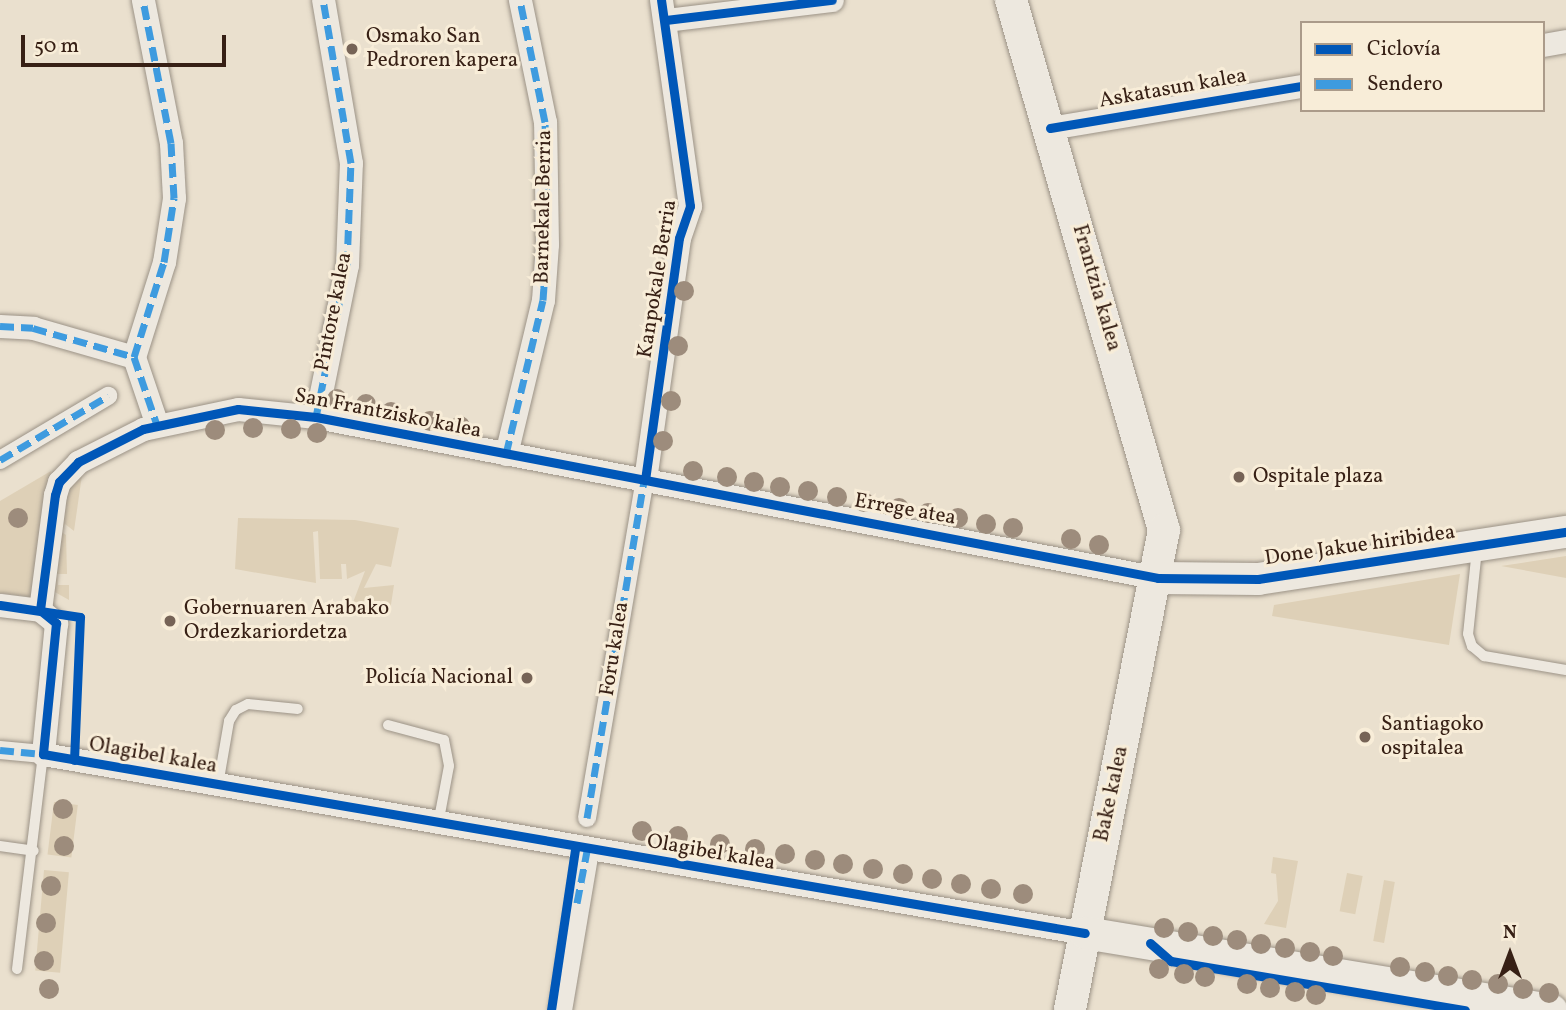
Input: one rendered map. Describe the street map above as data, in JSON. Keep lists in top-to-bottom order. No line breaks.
{"streets":{"main road":["Frantzia kalea","Done Jakue hiribidea","Olagibel kalea","Bake kalea"],"street":["Askatasun kalea","Barnekale Berria","Kanpokale Berria","Pintore kalea","San Frantzisko kalea","Errege atea","Foru kalea"]},"crossings":[["Askatasun kalea","Frantzia kalea"],["Barnekale Berria","San Frantzisko kalea"],["Kanpokale Berria","San Frantzisko kalea"],["Kanpokale Berria","Errege atea"],["Kanpokale Berria","Foru kalea"],["Frantzia kalea","Errege atea"],["Frantzia kalea","Done Jakue hiribidea"],["Frantzia kalea","Bake kalea"],["Pintore kalea","San Frantzisko kalea"],["San Frantzisko kalea","Errege atea"],["San Frantzisko kalea","Foru kalea"],["Errege atea","Done Jakue hiribidea"],["Errege atea","Foru kalea"],["Errege atea","Bake kalea"],["Done Jakue hiribidea","Bake kalea"],["Olagibel kalea","Bake kalea"]],"places":["Osmako San Pedroren kapera","Ospitale plaza","Gobernuaren Arabako Ordezkariordetza","Policía Nacional","Santiagoko ospitalea"],"legend":["Ciclovía","Sendero"],"scale_bar":"50 m","north":"top"}
